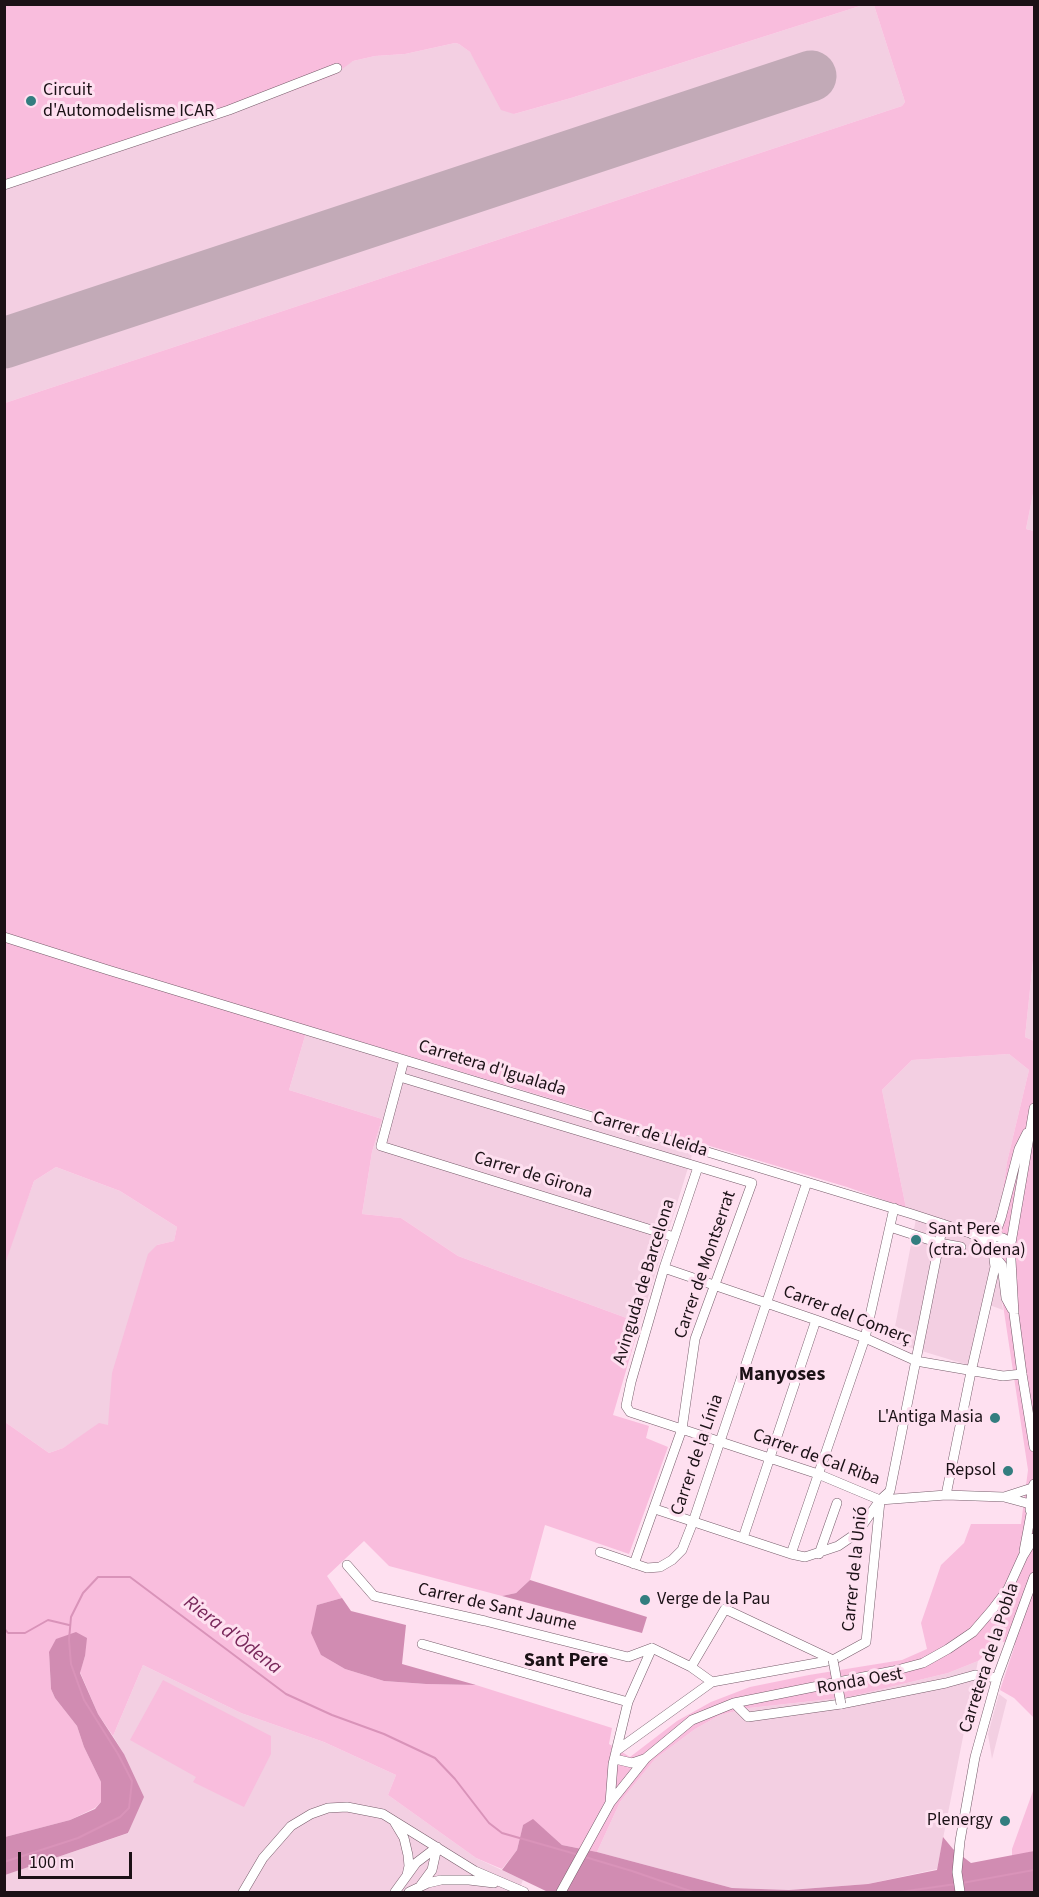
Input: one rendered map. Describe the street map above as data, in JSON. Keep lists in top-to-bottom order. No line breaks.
{"streets":{"street":["Carretera d'Igualada","Carrer de Lleida","Carrer de Girona","Carrer de Montserrat","Avinguda de Barcelona","Carrer del Comerç","Carrer de la Línia","Carrer de Cal Riba","Carrer de la Unió","Carrer de Sant Jaume","Carretera de la Pobla","Ronda Oest"]},"crossings":[["Carretera d'Igualada","Carrer de la Línia"],["Carrer de Lleida","Carrer de Girona"],["Carrer de Lleida","Carrer de Montserrat"],["Carrer de Lleida","Avinguda de Barcelona"],["Carrer de Girona","Avinguda de Barcelona"],["Carrer de Montserrat","Carrer del Comerç"],["Carrer de Montserrat","Carrer de la Línia"],["Carrer de Montserrat","Carrer de Cal Riba"],["Avinguda de Barcelona","Carrer del Comerç"],["Avinguda de Barcelona","Carrer de Cal Riba"],["Carrer del Comerç","Carrer de la Línia"],["Carrer de la Línia","Carrer de Cal Riba"],["Carrer de Cal Riba","Carrer de la Unió"],["Carretera de la Pobla","Ronda Oest"]],"districts":["Manyoses","Sant Pere"],"water":["Riera d'Òdena"],"places":["Circuit d'Automodelisme ICAR","Sant Pere (ctra. Òdena)","L'Antiga Masia","Repsol","Verge de la Pau","Plenergy"],"scale_bar":"100 m"}
